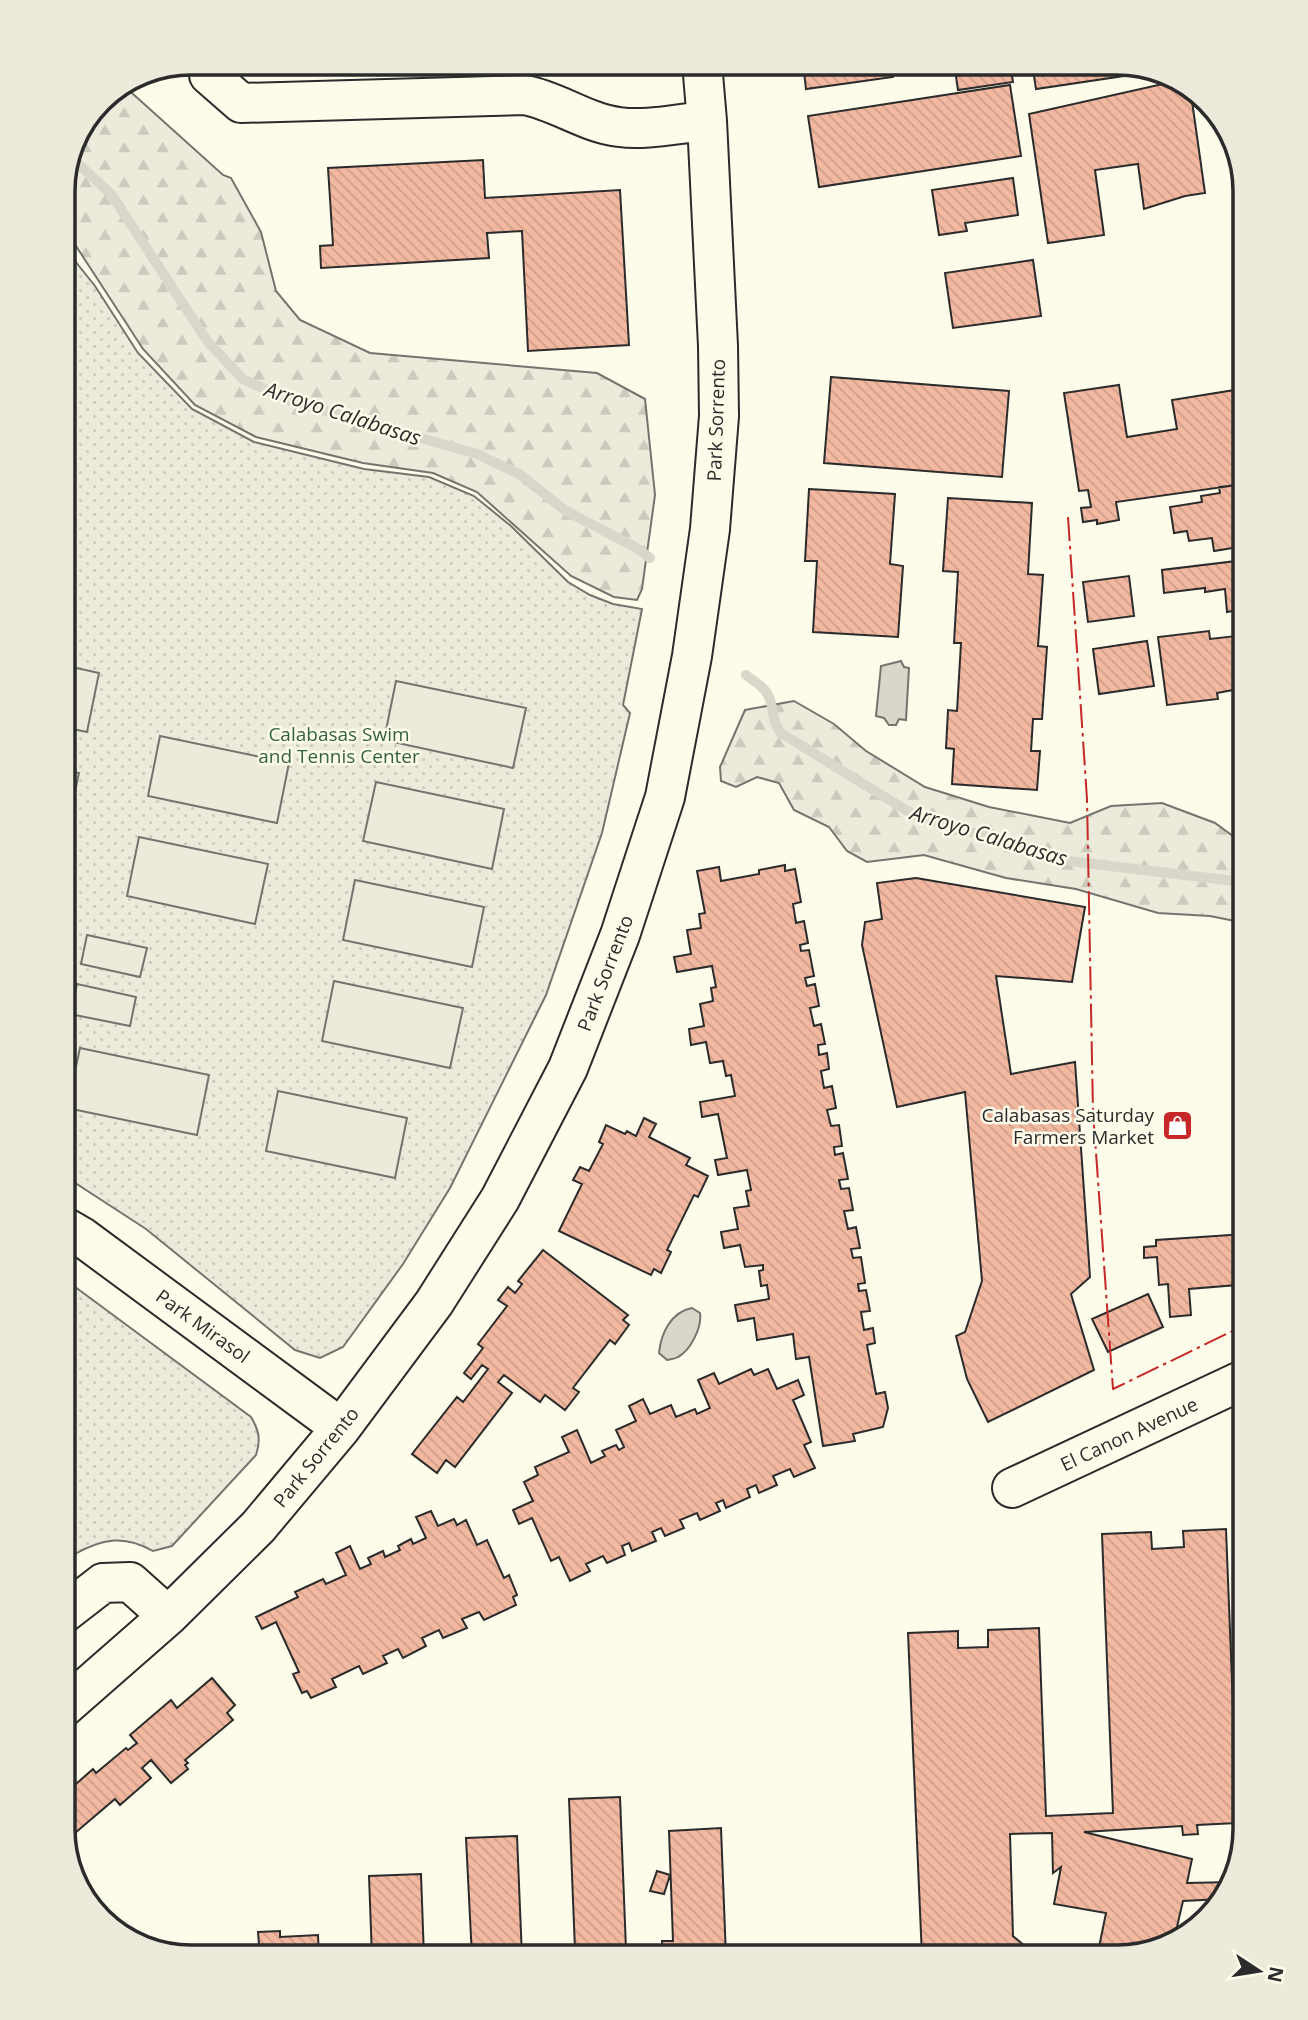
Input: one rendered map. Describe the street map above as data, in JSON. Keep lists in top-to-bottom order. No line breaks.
{"streets":{"street":["Park Sorrento","Park Mirasol","El Canon Avenue"]},"crossings":[["Park Sorrento","Park Mirasol"]],"water":["Arroyo Calabasas"],"parks":["Calabasas Swim and Tennis Center"],"places":{"shop":["Calabasas Saturday Farmers Market"]},"north":"right"}
